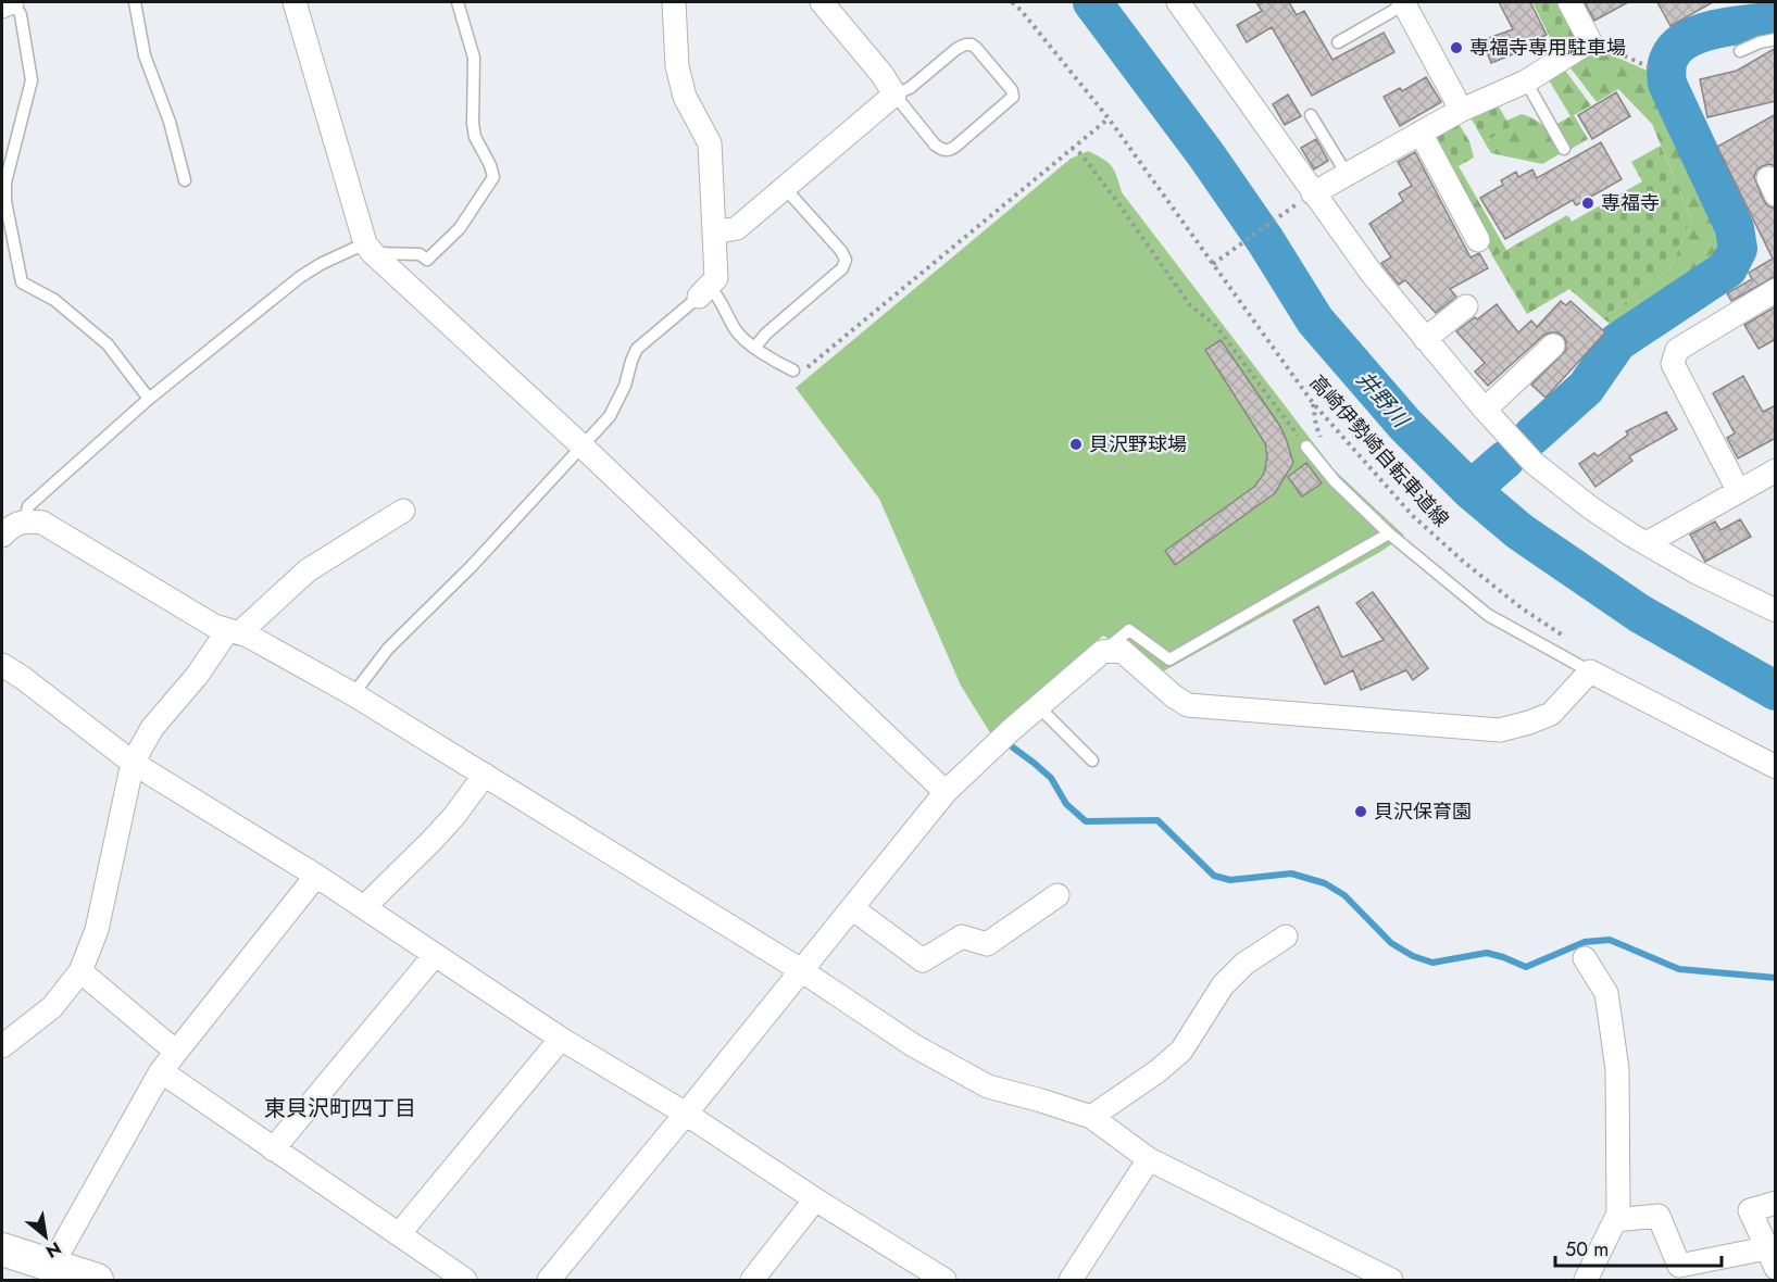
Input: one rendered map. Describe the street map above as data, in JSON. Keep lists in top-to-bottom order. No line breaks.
{"streets":{"path":["高崎伊勢崎自転車道線"]},"districts":["東貝沢町四丁目"],"water":["井野川"],"places":["専福寺専用駐車場","専福寺","貝沢野球場","貝沢保育園"],"scale_bar":"50 m","north":"bottom right"}
